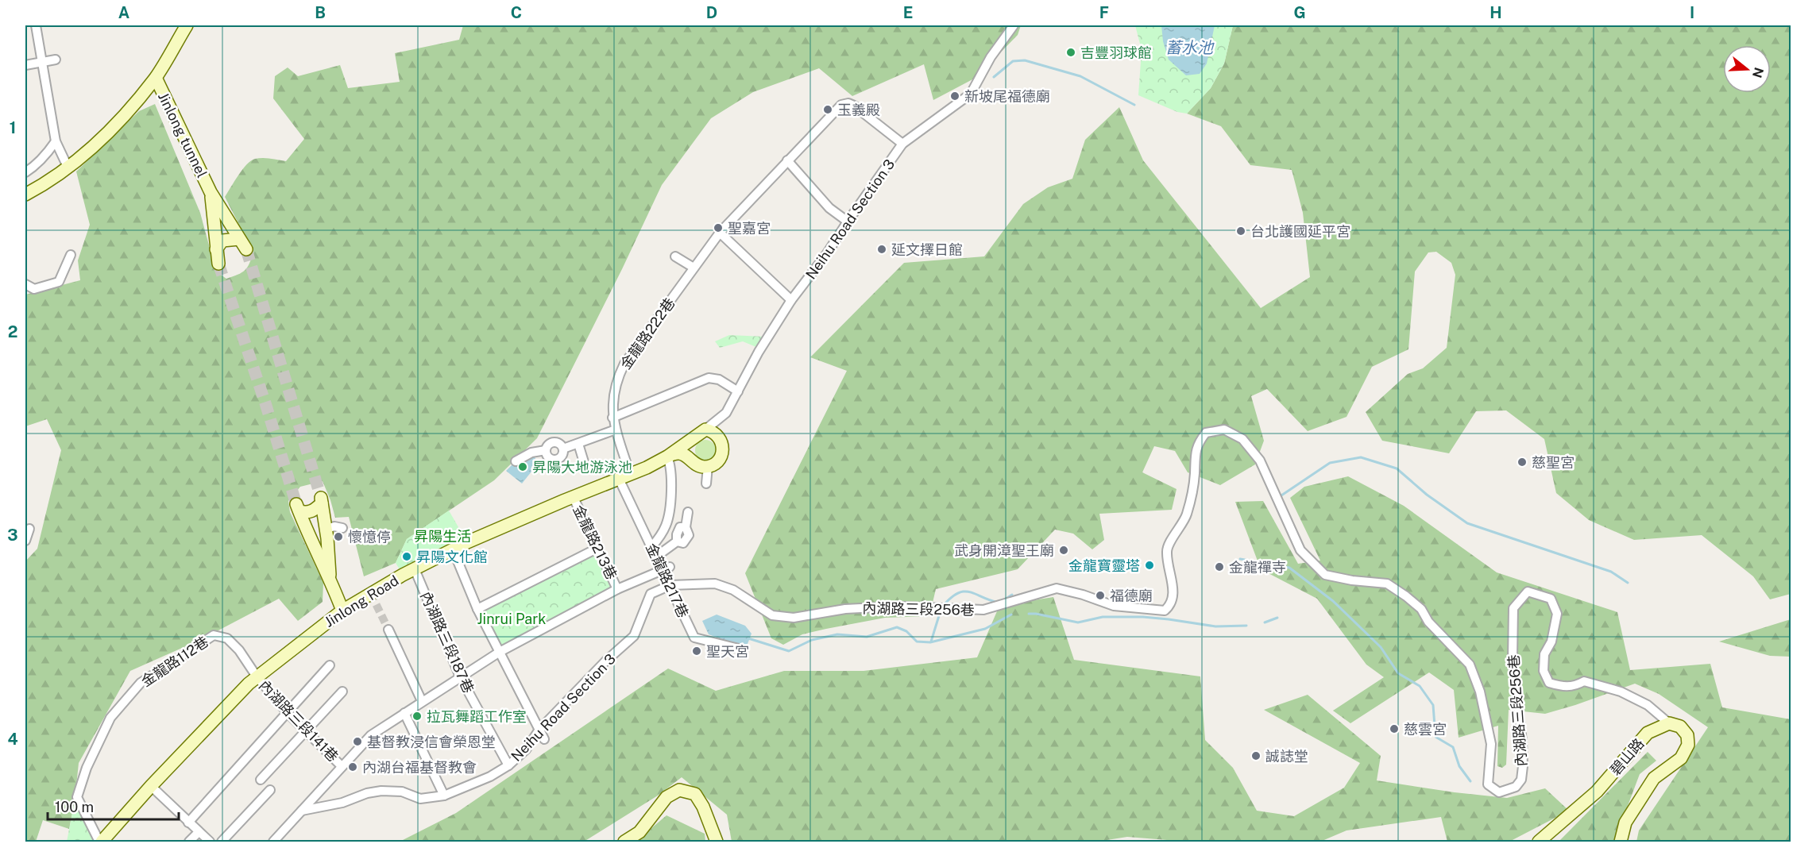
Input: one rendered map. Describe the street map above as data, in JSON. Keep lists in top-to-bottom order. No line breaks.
{"streets":{"street":["Jinlong tunnel","Neihu Road Section 3","金龍路222巷","金龍路213巷","金龍路217巷","Jinlong Road","內湖路三段256巷","內湖路三段187巷","金龍路112巷","內湖路三段141巷","碧山路"]},"crossings":[["Neihu Road Section 3","金龍路222巷"],["Neihu Road Section 3","Jinlong Road"],["Neihu Road Section 3","內湖路三段187巷"],["金龍路222巷","金龍路217巷"],["金龍路222巷","Jinlong Road"],["金龍路213巷","Jinlong Road"],["金龍路217巷","Jinlong Road"],["金龍路217巷","內湖路三段256巷"],["Jinlong Road","內湖路三段187巷"],["Jinlong Road","金龍路112巷"],["Jinlong Road","內湖路三段141巷"],["內湖路三段256巷","碧山路"],["金龍路112巷","內湖路三段141巷"]],"water":["蓄水池"],"parks":["昇陽生活","Jinrui Park"],"places":["吉豐羽球館","新坡尾福德廟","玉義殿","聖嘉宮","台北護國延平宮","延文擇日館","慈聖宮","昇陽大地游泳池","懷憶停","武身開漳聖王廟","昇陽文化館","金龍寶靈塔","金龍禪寺","福德廟","聖天宮","拉瓦舞蹈工作室","慈雲宮","基督教浸信會榮恩堂","誠誌堂","內湖台福基督教會"],"scale_bar":"100 m","north":"right","grid":{"columns":["A","B","C","D","E","F","G","H","I"],"rows":["1","2","3","4"]}}
